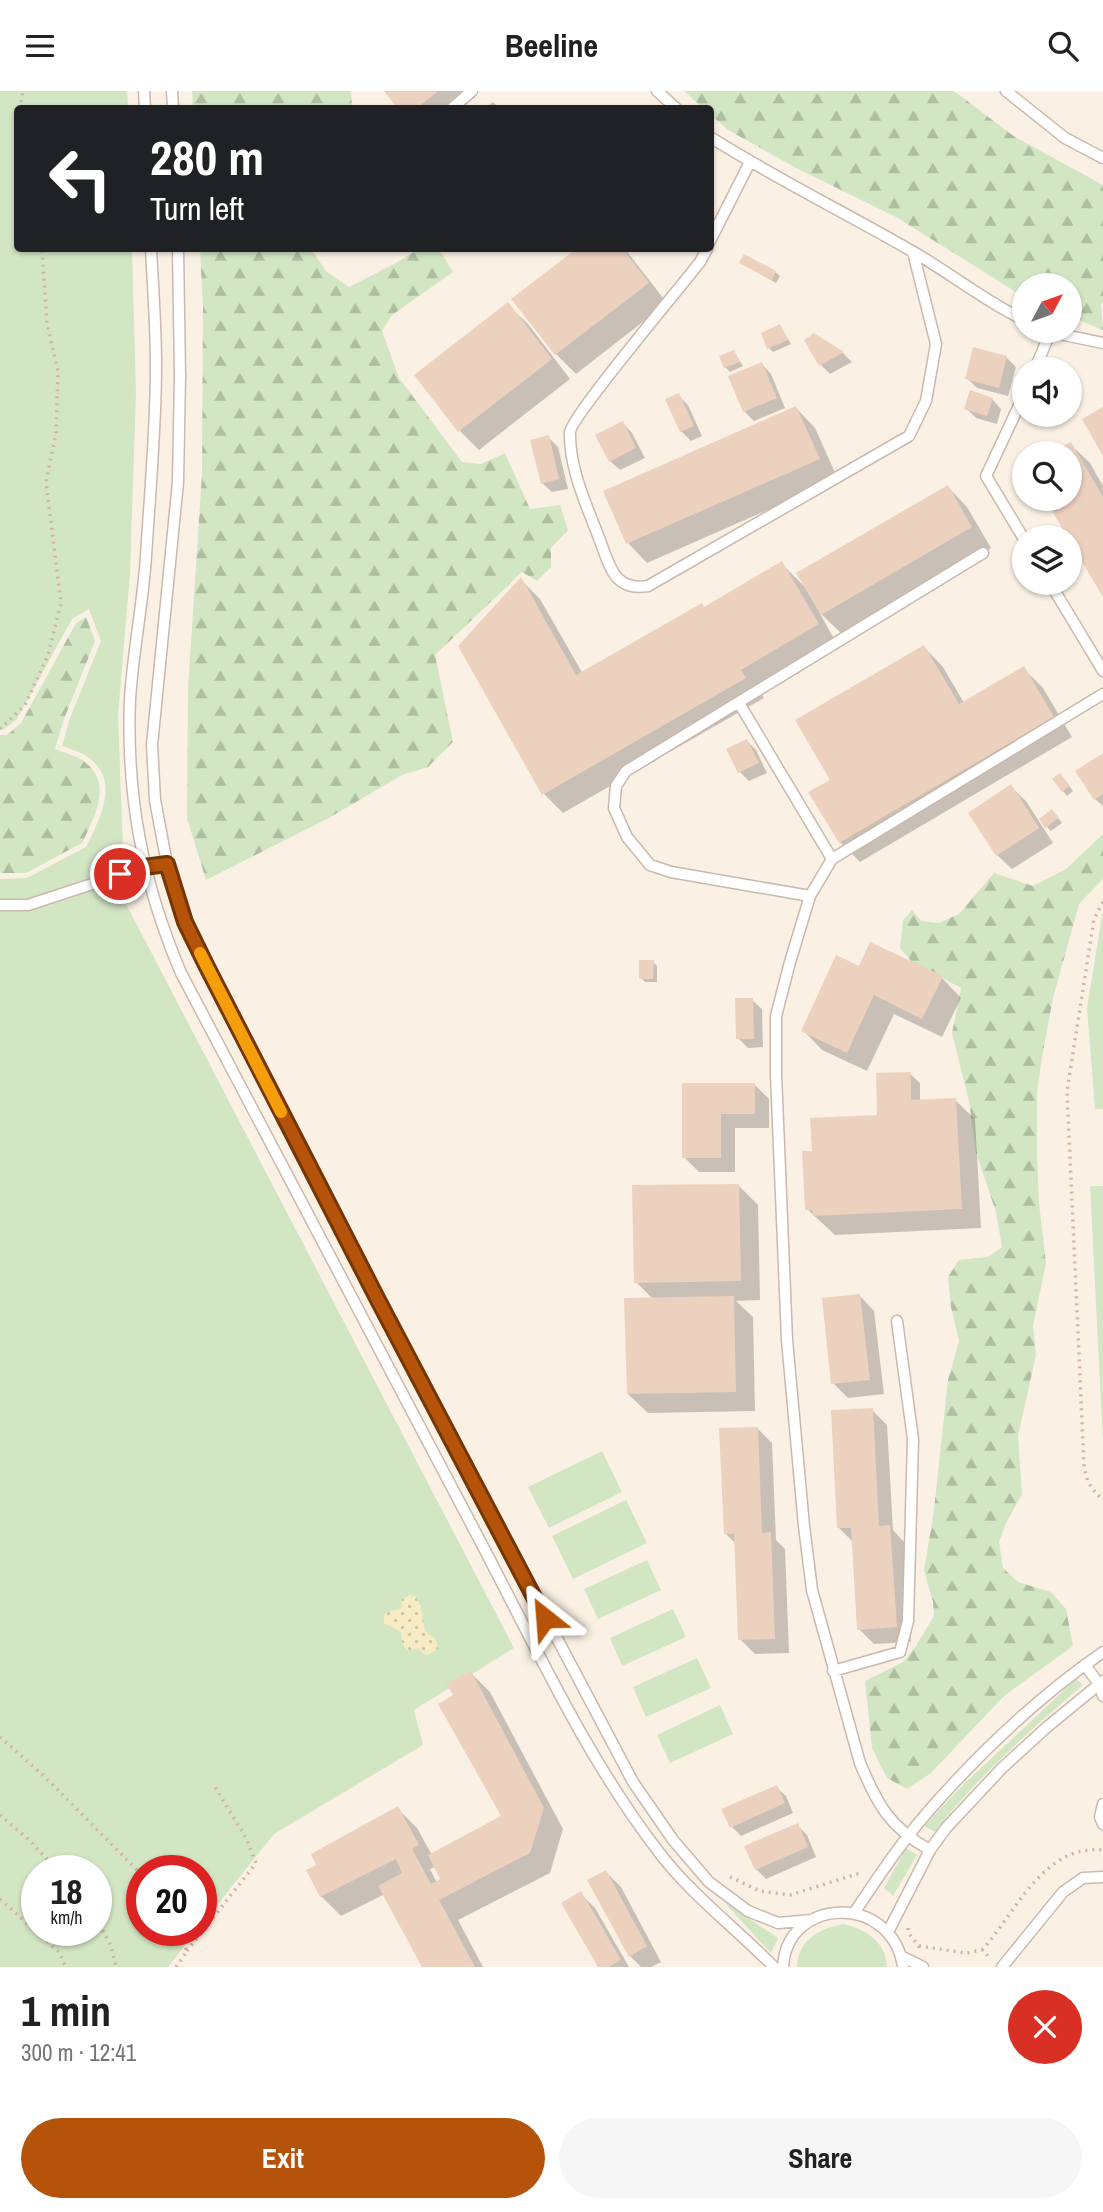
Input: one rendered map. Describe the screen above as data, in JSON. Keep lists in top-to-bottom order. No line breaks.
{"north":"top right","page":{"header":"Beeline","turn":["280 m","Turn left"],"speed":"18 km/h","limit":"20","heading":["1 min","300 m · 12:41"],"buttons":["Exit","Share"]}}
